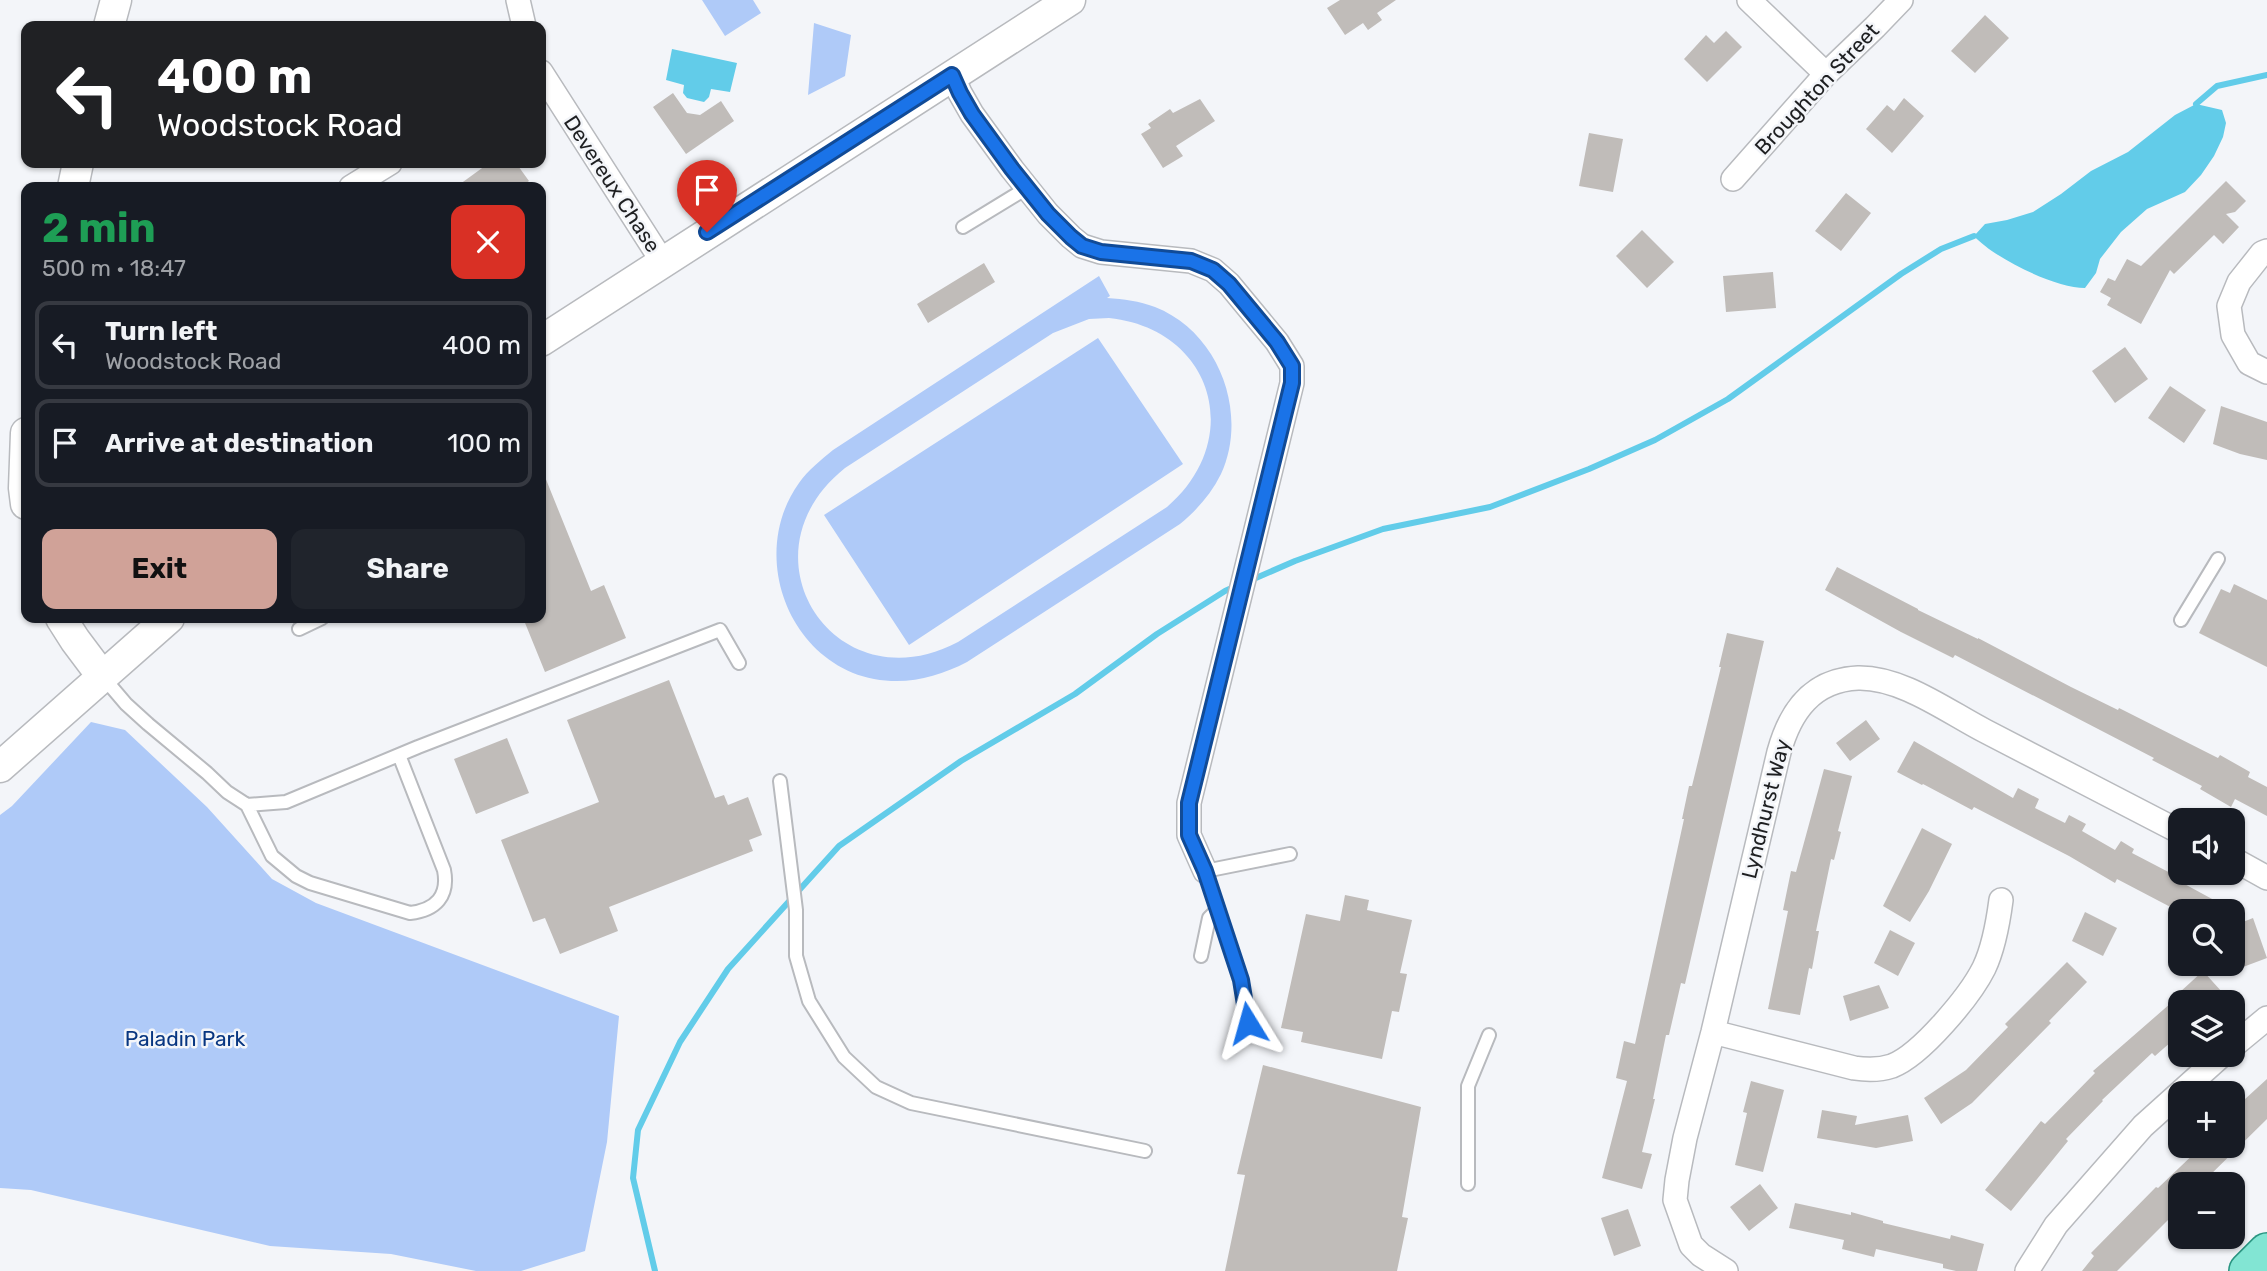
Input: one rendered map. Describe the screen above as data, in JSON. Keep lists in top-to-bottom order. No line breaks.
{"streets":{"street":["Broughton Street","Devereux Chase","Lyndhurst Way"]},"parks":["Paladin Park"],"page":{"turn":["400 m","Woodstock Road"],"heading":["2 min","500 m · 18:47"],"list":[{"name":"Turn left","note":"Woodstock Road","value":"400 m"},{"name":"Arrive at destination","value":"100 m"}],"buttons":["Exit","Share"],"map_buttons":["+","−"]}}
